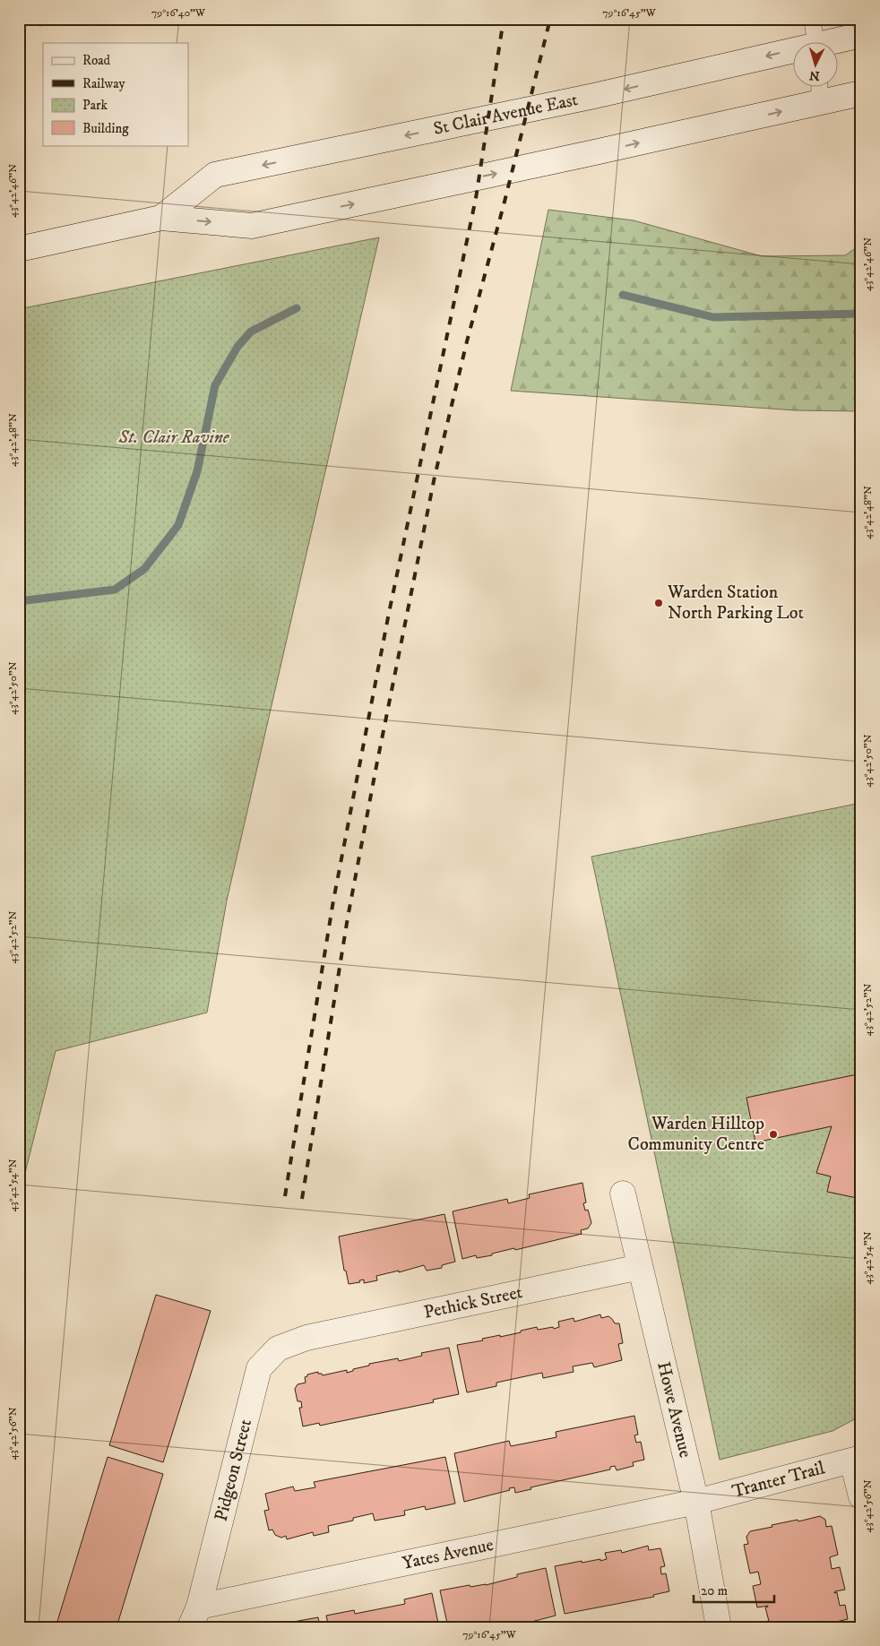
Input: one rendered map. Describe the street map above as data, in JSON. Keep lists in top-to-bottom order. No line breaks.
{"streets":{"street":["St Clair Avenue East","Pethick Street","Howe Avenue","Pidgeon Street","Tranter Trail","Yates Avenue"]},"crossings":[["Pethick Street","Howe Avenue"],["Pethick Street","Pidgeon Street"],["Howe Avenue","Tranter Trail"],["Howe Avenue","Yates Avenue"],["Pidgeon Street","Yates Avenue"],["Tranter Trail","Yates Avenue"]],"parks":["St. Clair Ravine"],"places":["Warden Station North Parking Lot","Warden Hilltop Community Centre"],"legend":["Road","Railway","Park","Building"],"scale_bar":"20 m","north":"bottom","coordinates":["79°16'40\"W","79°16'45\"W","43°42'46\"N","43°42'48\"N","43°42'50\"N","43°42'52\"N","43°42'54\"N","43°42'56\"N"]}
